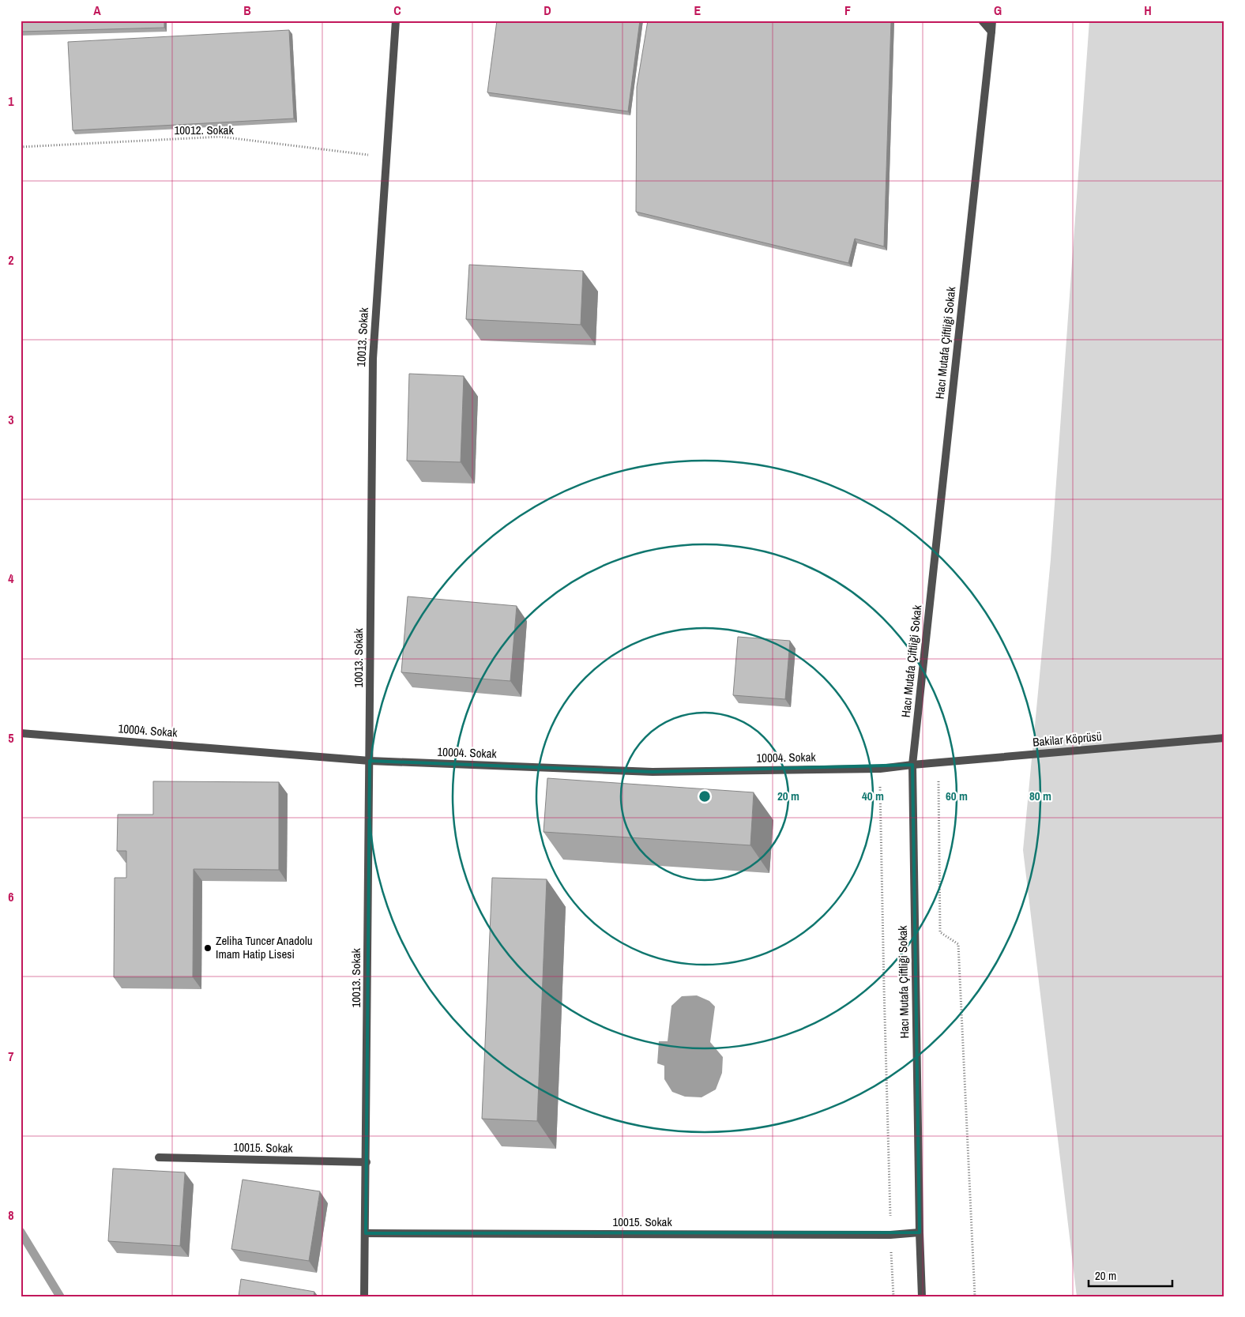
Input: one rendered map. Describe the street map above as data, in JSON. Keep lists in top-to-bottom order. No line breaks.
{"streets":{"street":["10013. Sokak","Hacı Mutafa Çiftliği Sokak","10004. Sokak","Bakilar Köprüsü","10015. Sokak"],"path":["10012. Sokak"]},"crossings":[["10012. Sokak","10013. Sokak"],["10013. Sokak","10004. Sokak"],["10013. Sokak","10015. Sokak"],["Hacı Mutafa Çiftliği Sokak","10004. Sokak"],["Hacı Mutafa Çiftliği Sokak","Bakilar Köprüsü"],["Hacı Mutafa Çiftliği Sokak","10015. Sokak"],["10004. Sokak","Bakilar Köprüsü"]],"places":["Zeliha Tuncer Anadolu Imam Hatip Lisesi"],"scale_bar":"20 m","grid":{"columns":["A","B","C","D","E","F","G","H"],"rows":["1","2","3","4","5","6","7","8"]},"rings":["20 m","40 m","60 m","80 m"]}
